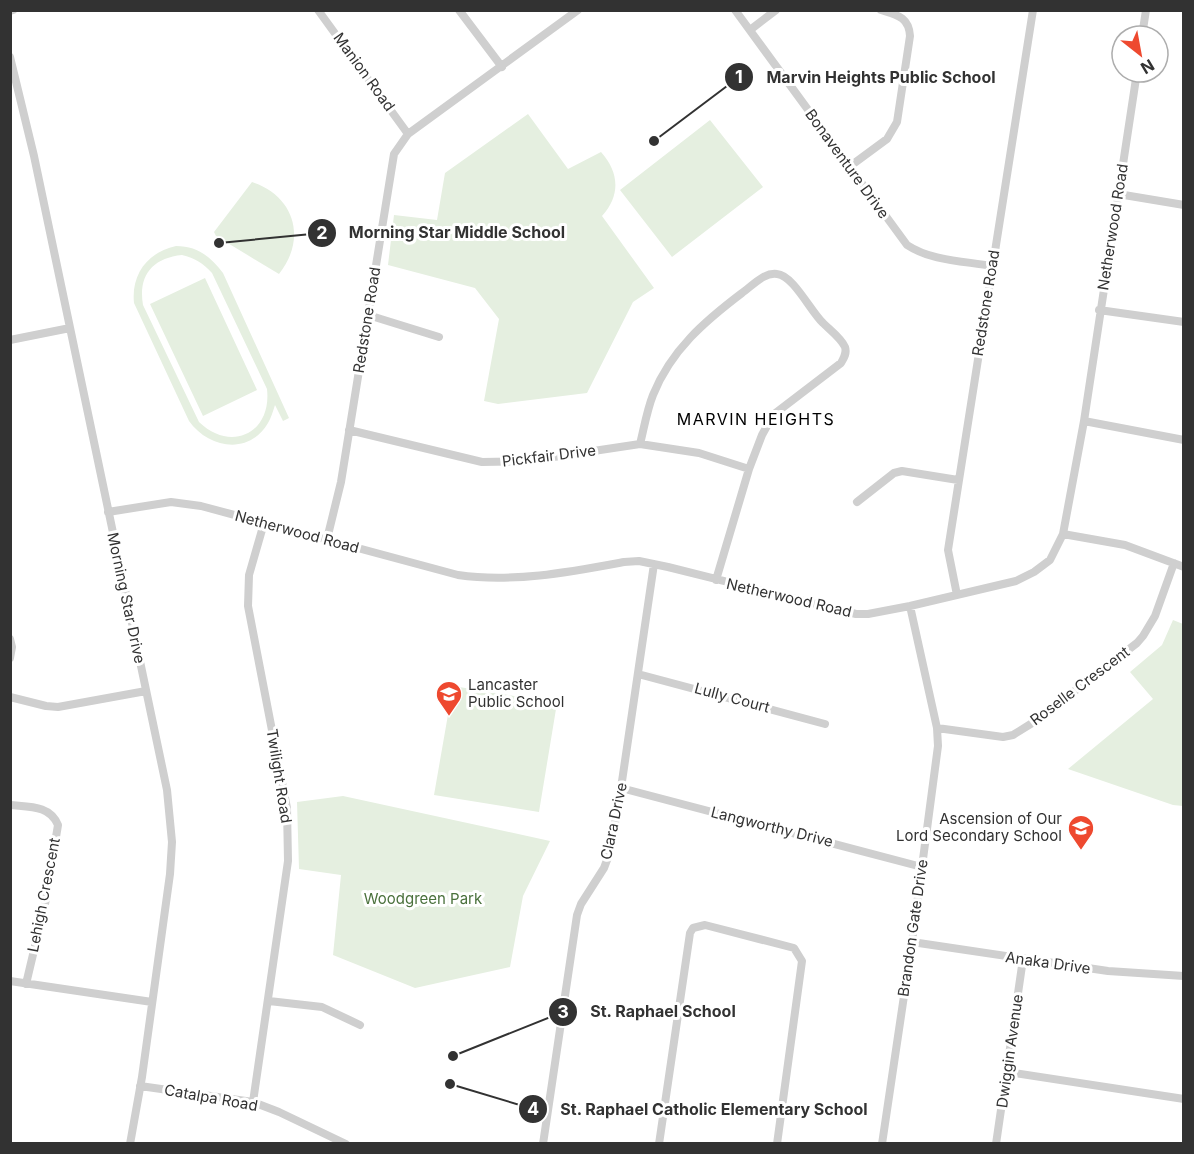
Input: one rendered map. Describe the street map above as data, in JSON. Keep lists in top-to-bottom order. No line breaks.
{"streets":{"street":["Manion Road","Bonaventure Drive","Netherwood Road","Redstone Road","Pickfair Drive","Morning Star Drive","Roselle Crescent","Lully Court","Twilight Road","Clara Drive","Langworthy Drive","Lehigh Crescent","Brandon Gate Drive","Anaka Drive","Dwiggin Avenue","Catalpa Road"]},"crossings":[["Manion Road","Redstone Road"],["Bonaventure Drive","Redstone Road"],["Netherwood Road","Redstone Road"],["Netherwood Road","Morning Star Drive"],["Netherwood Road","Twilight Road"],["Netherwood Road","Clara Drive"],["Netherwood Road","Brandon Gate Drive"],["Redstone Road","Pickfair Drive"],["Morning Star Drive","Catalpa Road"],["Roselle Crescent","Brandon Gate Drive"],["Lully Court","Clara Drive"],["Twilight Road","Catalpa Road"],["Clara Drive","Langworthy Drive"],["Langworthy Drive","Brandon Gate Drive"],["Brandon Gate Drive","Anaka Drive"],["Anaka Drive","Dwiggin Avenue"]],"districts":["MARVIN HEIGHTS"],"parks":["Woodgreen Park"],"places":{"other":["Marvin Heights Public School","Morning Star Middle School","St. Raphael School","St. Raphael Catholic Elementary School"],"school or university":["Lancaster Public School","Ascension of Our Lord Secondary School"]},"north":"bottom right"}
